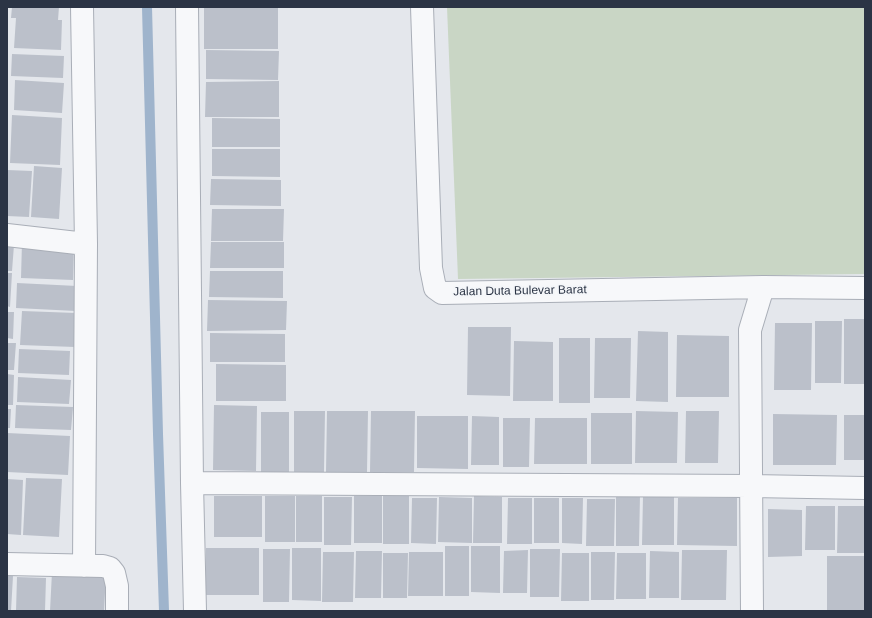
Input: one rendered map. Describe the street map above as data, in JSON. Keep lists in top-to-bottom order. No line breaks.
{"streets":{"street":["Jalan Duta Bulevar Barat"]}}
